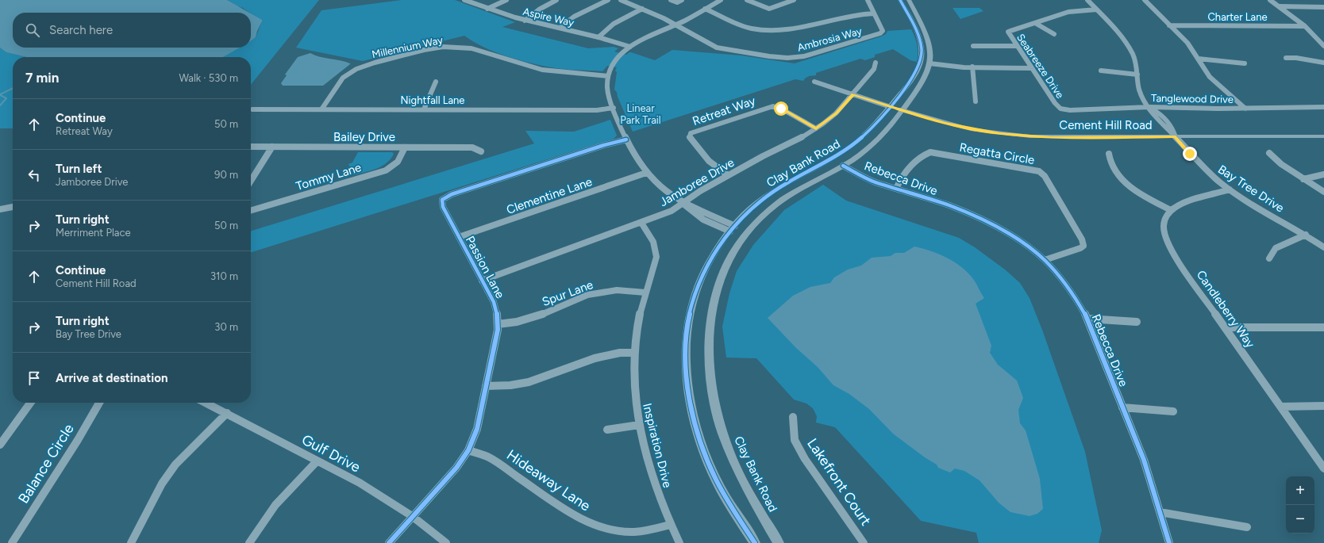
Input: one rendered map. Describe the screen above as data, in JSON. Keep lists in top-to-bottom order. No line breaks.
{"streets":{"street":["Aspire Way","Charter Lane","Ambrosia Way","Millennium Way","Seabreeze Drive","Tanglewood Drive","Nightfall Lane","Retreat Way","Cement Hill Road","Bailey Drive","Regatta Circle","Clay Bank Road","Tommy Lane","Rebecca Drive","Jamboree Drive","Bay Tree Drive","Clementine Lane","Passion Lane","Spur Lane","Candleberry Way","Inspiration Drive","Gulf Drive","Balance Circle","Hideaway Lane","Lakefront Court"]},"crossings":[["Millennium Way","Nightfall Lane"],["Seabreeze Drive","Tanglewood Drive"],["Tanglewood Drive","Bay Tree Drive"],["Retreat Way","Jamboree Drive"],["Cement Hill Road","Clay Bank Road"],["Cement Hill Road","Bay Tree Drive"],["Bailey Drive","Tommy Lane"],["Regatta Circle","Rebecca Drive"],["Clay Bank Road","Rebecca Drive"],["Jamboree Drive","Passion Lane"],["Jamboree Drive","Inspiration Drive"],["Clementine Lane","Passion Lane"],["Passion Lane","Spur Lane"],["Passion Lane","Gulf Drive"],["Passion Lane","Hideaway Lane"],["Spur Lane","Inspiration Drive"],["Inspiration Drive","Hideaway Lane"]],"parks":["Linear Park Trail"],"page":{"search":"Search here","heading":["7 min","Walk · 530 m"],"list":[["Continue","Retreat Way","50 m"],["Turn left","Jamboree Drive","90 m"],["Turn right","Merriment Place","50 m"],["Continue","Cement Hill Road","310 m"],["Turn right","Bay Tree Drive","30 m"],"Arrive at destination"],"map_buttons":["+","−"]}}
